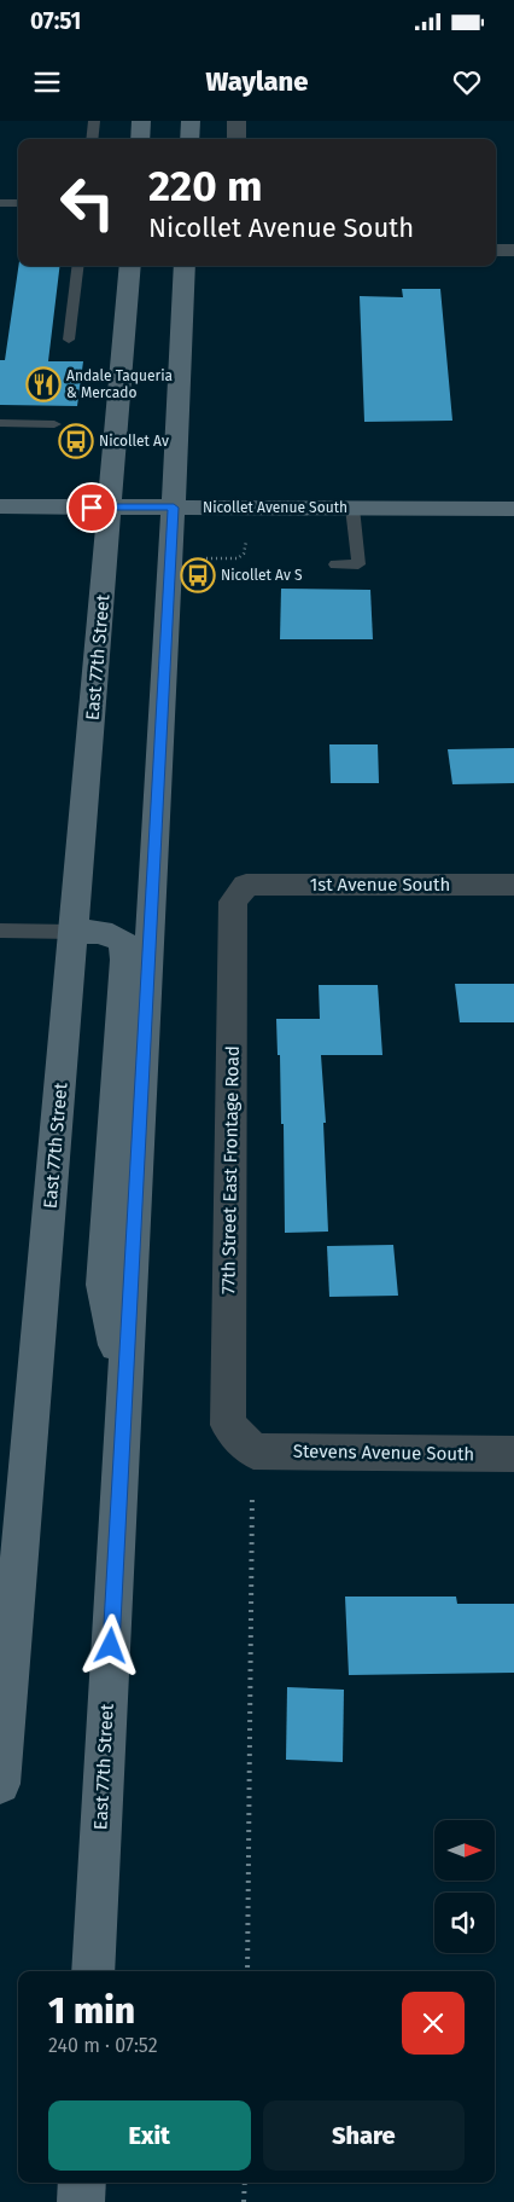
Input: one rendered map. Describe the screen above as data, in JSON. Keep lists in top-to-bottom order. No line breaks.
{"streets":{"street":["Nicollet Avenue South","East 77th Street","1st Avenue South","77th Street East Frontage Road","Stevens Avenue South"]},"crossings":[["Nicollet Avenue South","East 77th Street"],["1st Avenue South","77th Street East Frontage Road"],["77th Street East Frontage Road","Stevens Avenue South"]],"places":{"restaurant":["Andale Taqueria & Mercado"],"bus stop":["Nicollet Av","Nicollet Av S"]},"north":"right","page":{"status":"07:51","header":"Waylane","turn":["220 m","Nicollet Avenue South"],"heading":["1 min","240 m · 07:52"],"buttons":["Exit","Share"]}}
